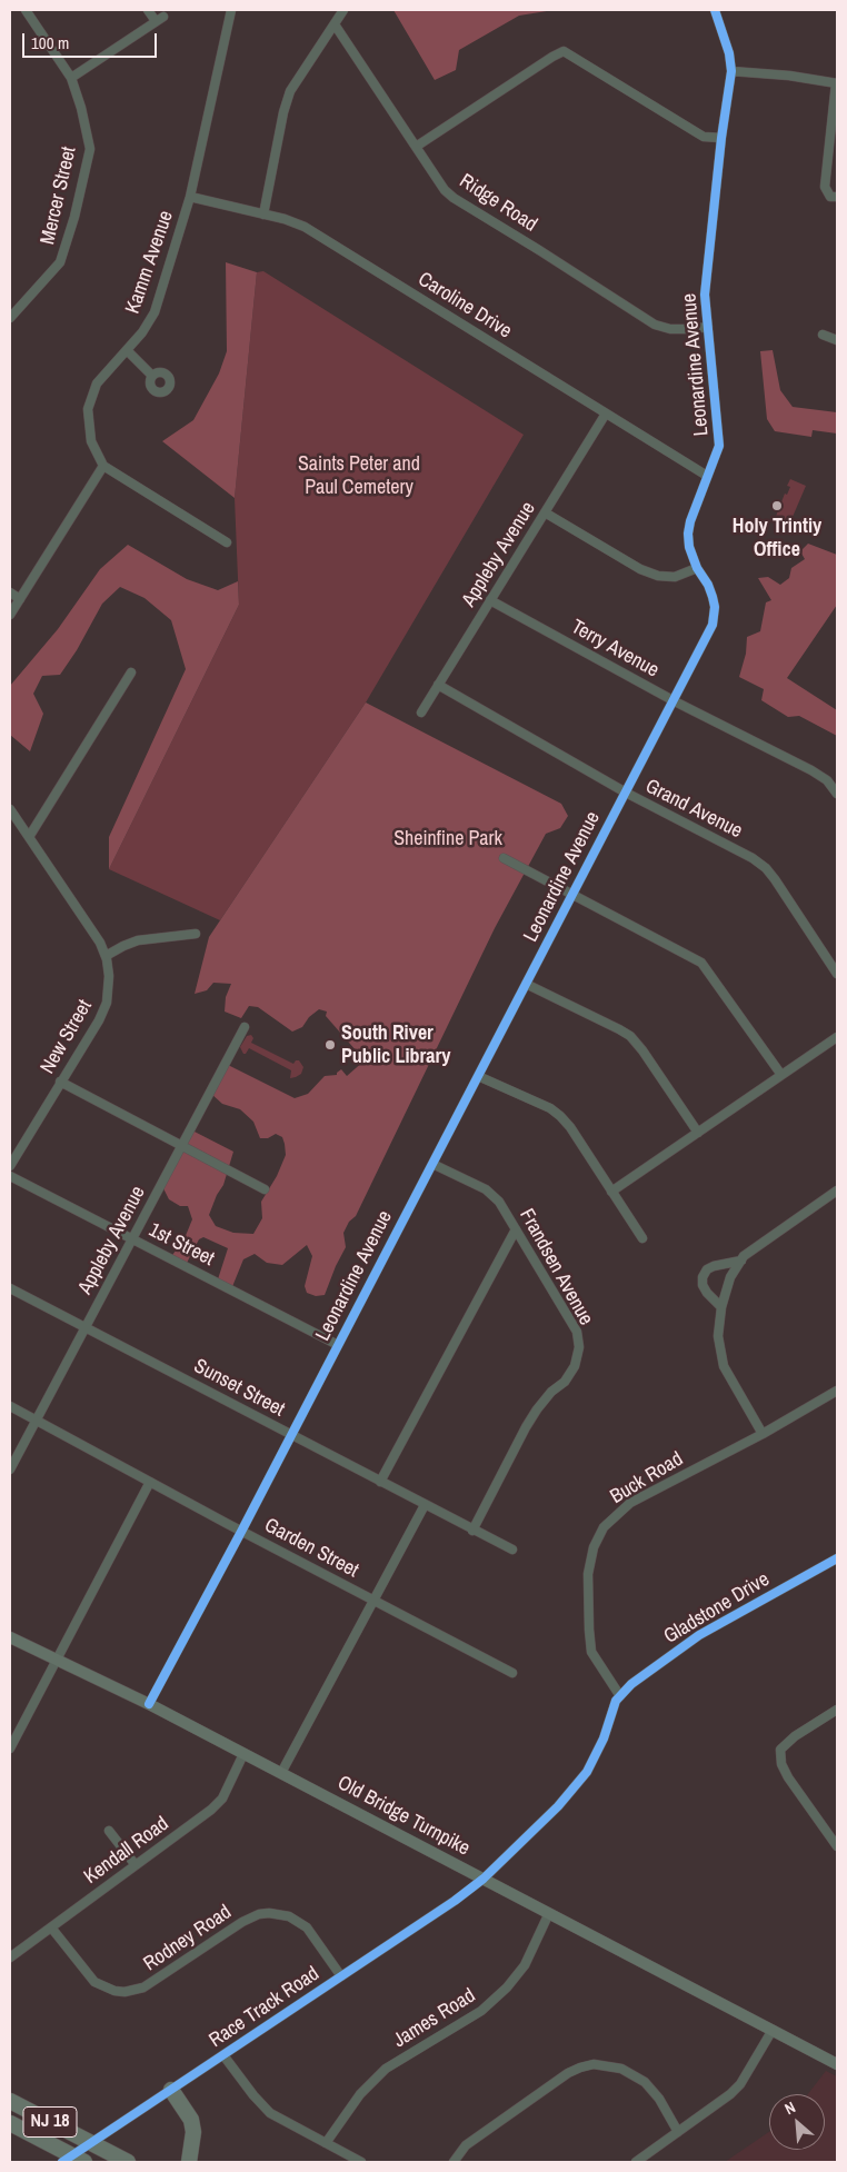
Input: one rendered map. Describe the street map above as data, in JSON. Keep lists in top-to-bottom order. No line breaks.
{"streets":{"highway":["NJ 18"],"street":["Mercer Street","Ridge Road","Kamm Avenue","Caroline Drive","Leonardine Avenue","Appleby Avenue","Terry Avenue","Grand Avenue","New Street","1st Street","Frandsen Avenue","Sunset Street","Buck Road","Garden Street","Gladstone Drive","Old Bridge Turnpike","Kendall Road","Rodney Road","Race Track Road","James Road"]},"crossings":[["Ridge Road","Leonardine Avenue"],["Kamm Avenue","Caroline Drive"],["Caroline Drive","Leonardine Avenue"],["Caroline Drive","Appleby Avenue"],["Leonardine Avenue","Terry Avenue"],["Leonardine Avenue","Grand Avenue"],["Leonardine Avenue","1st Street"],["Leonardine Avenue","Frandsen Avenue"],["Leonardine Avenue","Sunset Street"],["Leonardine Avenue","Garden Street"],["Leonardine Avenue","Old Bridge Turnpike"],["Appleby Avenue","Terry Avenue"],["Appleby Avenue","Grand Avenue"],["Appleby Avenue","1st Street"],["Appleby Avenue","Sunset Street"],["Appleby Avenue","Garden Street"],["Frandsen Avenue","Sunset Street"],["Buck Road","Gladstone Drive"],["Gladstone Drive","Old Bridge Turnpike"],["Gladstone Drive","Race Track Road"],["Old Bridge Turnpike","Kendall Road"],["Old Bridge Turnpike","Race Track Road"],["Old Bridge Turnpike","James Road"],["Kendall Road","Rodney Road"],["Rodney Road","Race Track Road"],["Race Track Road","NJ 18"]],"parks":["Saints Peter and Paul Cemetery","Sheinfine Park"],"places":["Holy Trintiy Office","South River Public Library"],"scale_bar":"100 m","north":"top left"}
